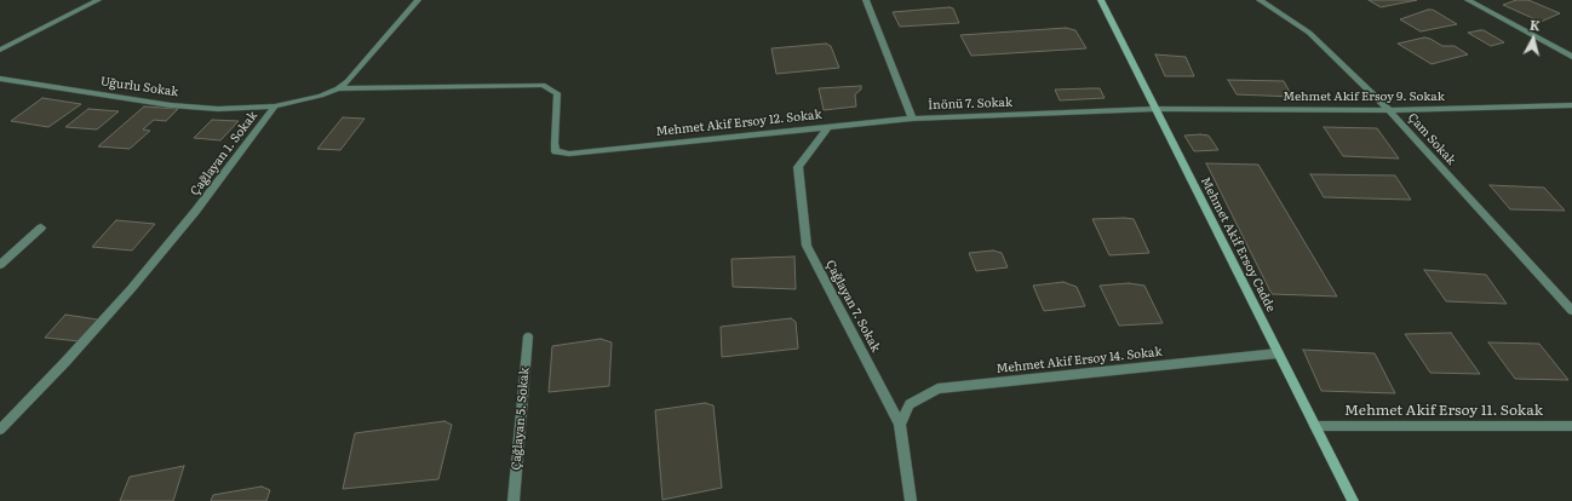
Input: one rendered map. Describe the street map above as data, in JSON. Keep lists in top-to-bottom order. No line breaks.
{"streets":{"street":["Uğurlu Sokak","Mehmet Akif Ersoy 9. Sokak","İnönü 7. Sokak","Mehmet Akif Ersoy 12. Sokak","Çam Sokak","Çağlayan 1. Sokak","Mehmet Akif Ersoy Cadde","Çağlayan 7. Sokak","Mehmet Akif Ersoy 14. Sokak","Mehmet Akif Ersoy 11. Sokak","Çağlayan 5. Sokak"]},"crossings":[["Uğurlu Sokak","Çağlayan 1. Sokak"],["Mehmet Akif Ersoy 9. Sokak","İnönü 7. Sokak"],["Mehmet Akif Ersoy 9. Sokak","Çam Sokak"],["Mehmet Akif Ersoy 9. Sokak","Mehmet Akif Ersoy Cadde"],["İnönü 7. Sokak","Mehmet Akif Ersoy 12. Sokak"],["İnönü 7. Sokak","Mehmet Akif Ersoy Cadde"],["Mehmet Akif Ersoy 12. Sokak","Çağlayan 7. Sokak"],["Mehmet Akif Ersoy Cadde","Mehmet Akif Ersoy 14. Sokak"],["Mehmet Akif Ersoy Cadde","Mehmet Akif Ersoy 11. Sokak"],["Çağlayan 7. Sokak","Mehmet Akif Ersoy 14. Sokak"]],"north":"top"}
